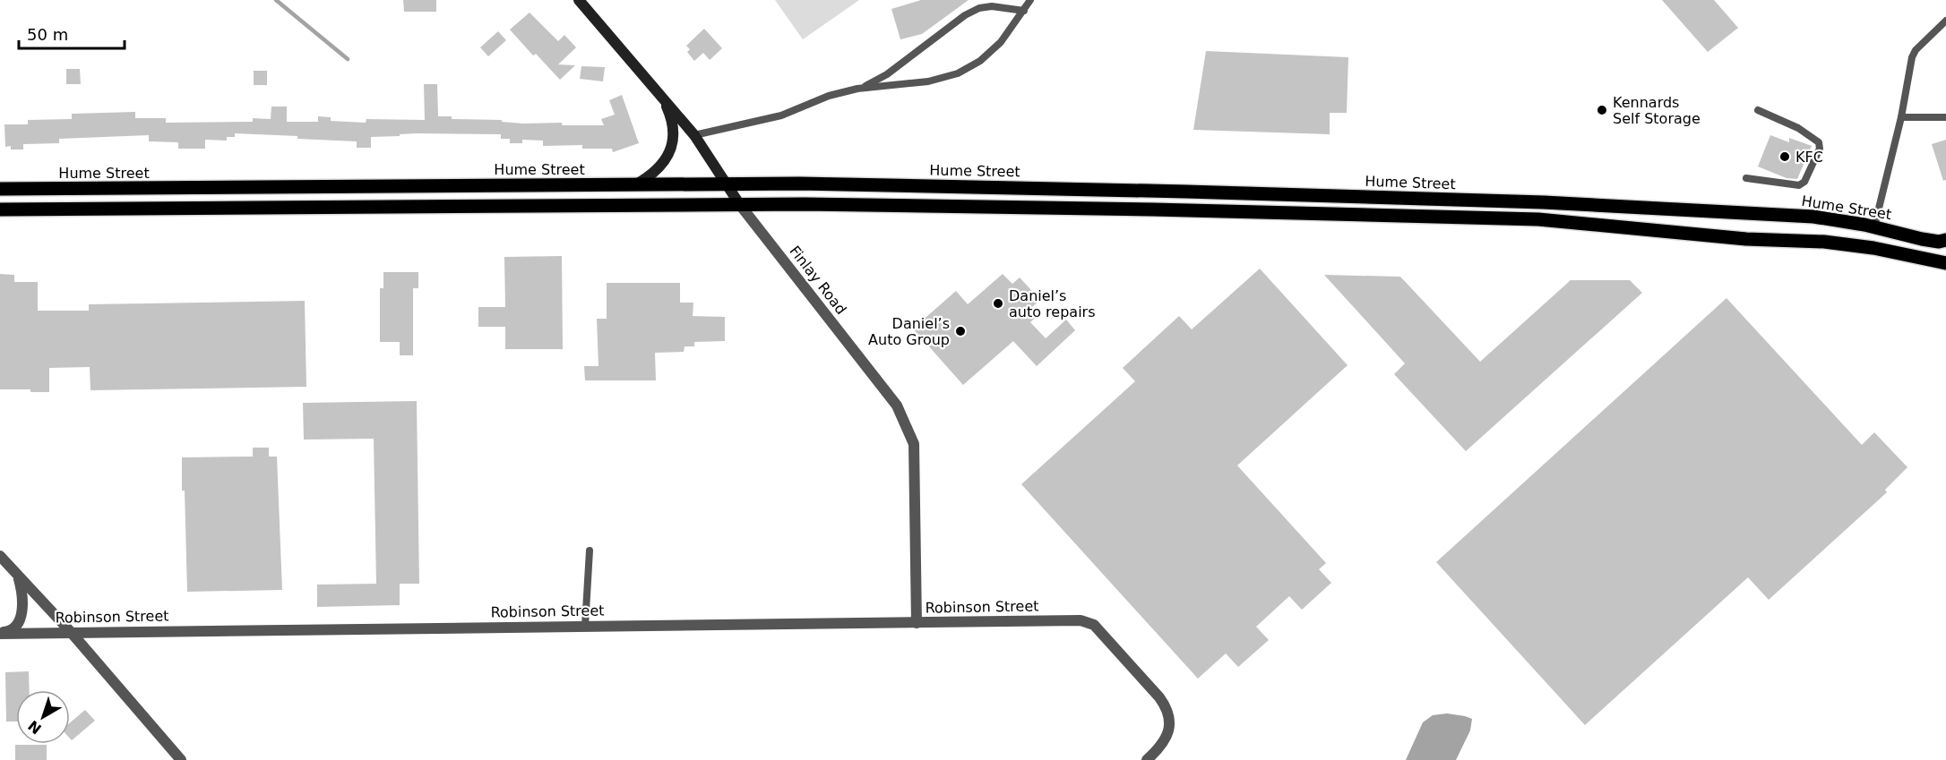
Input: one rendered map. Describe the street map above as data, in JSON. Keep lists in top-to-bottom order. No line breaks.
{"streets":{"main road":["Hume Street"],"street":["Finlay Road","Robinson Street"]},"crossings":[["Hume Street","Finlay Road"],["Finlay Road","Robinson Street"]],"places":["Kennards Self Storage","KFC","Daniel’s auto repairs","Daniel’s Auto Group"],"scale_bar":"50 m","north":"bottom left"}
